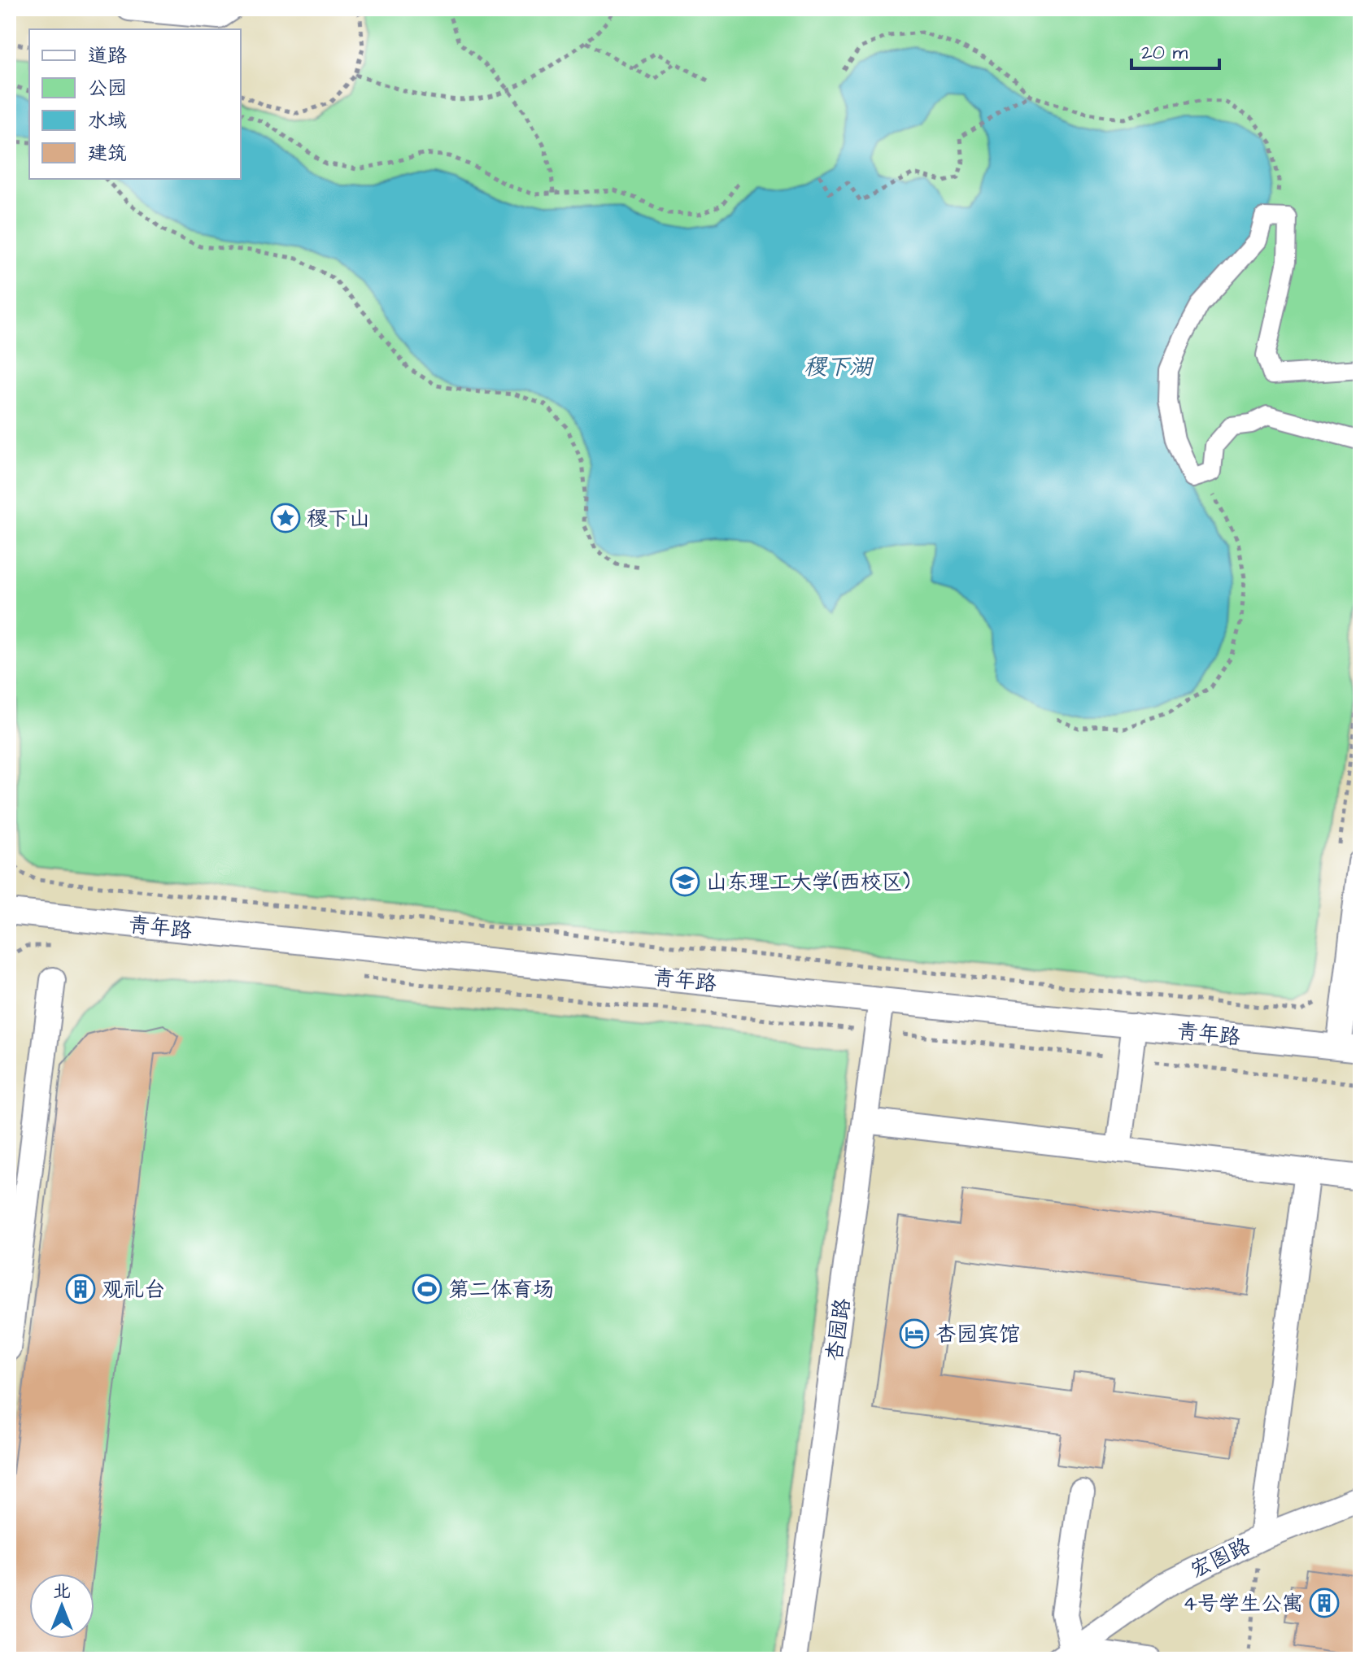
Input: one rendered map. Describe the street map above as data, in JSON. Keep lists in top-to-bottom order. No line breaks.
{"streets":{"street":["青年路","杏园路","宏图路"]},"crossings":[["青年路","杏园路"]],"water":["稷下湖"],"places":{"place":["稷下山"],"school or university":["山东理工大学(西校区)"],"building":["观礼台","4号学生公寓"],"sports":["第二体育场"],"hotel":["杏园宾馆"]},"legend":["道路","公园","水域","建筑"],"scale_bar":"20 m","north":"top"}
